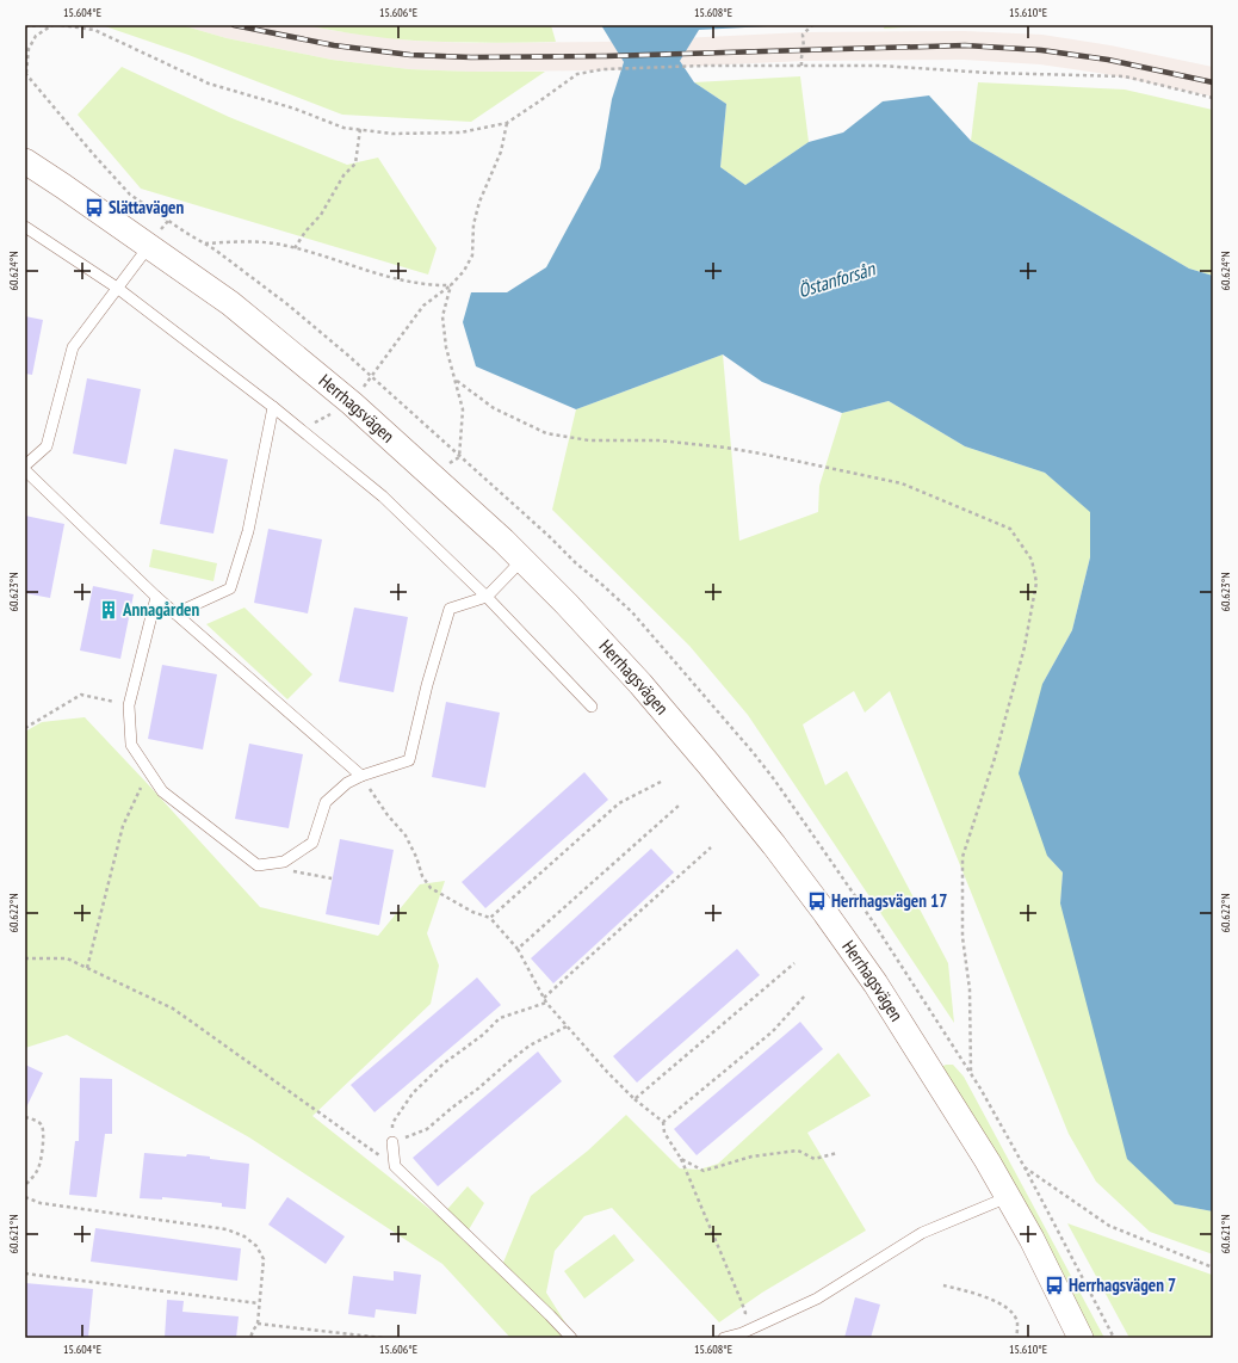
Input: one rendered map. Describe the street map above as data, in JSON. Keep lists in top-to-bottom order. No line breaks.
{"streets":{"street":["Herrhagsvägen"]},"water":["Östanforsån"],"places":{"bus stop":["Slättavägen","Herrhagsvägen 17","Herrhagsvägen 7"],"building":["Annagården"]},"coordinates":["15.604°E","15.606°E","15.608°E","15.610°E","60.624°N","60.623°N","60.622°N","60.621°N"]}
